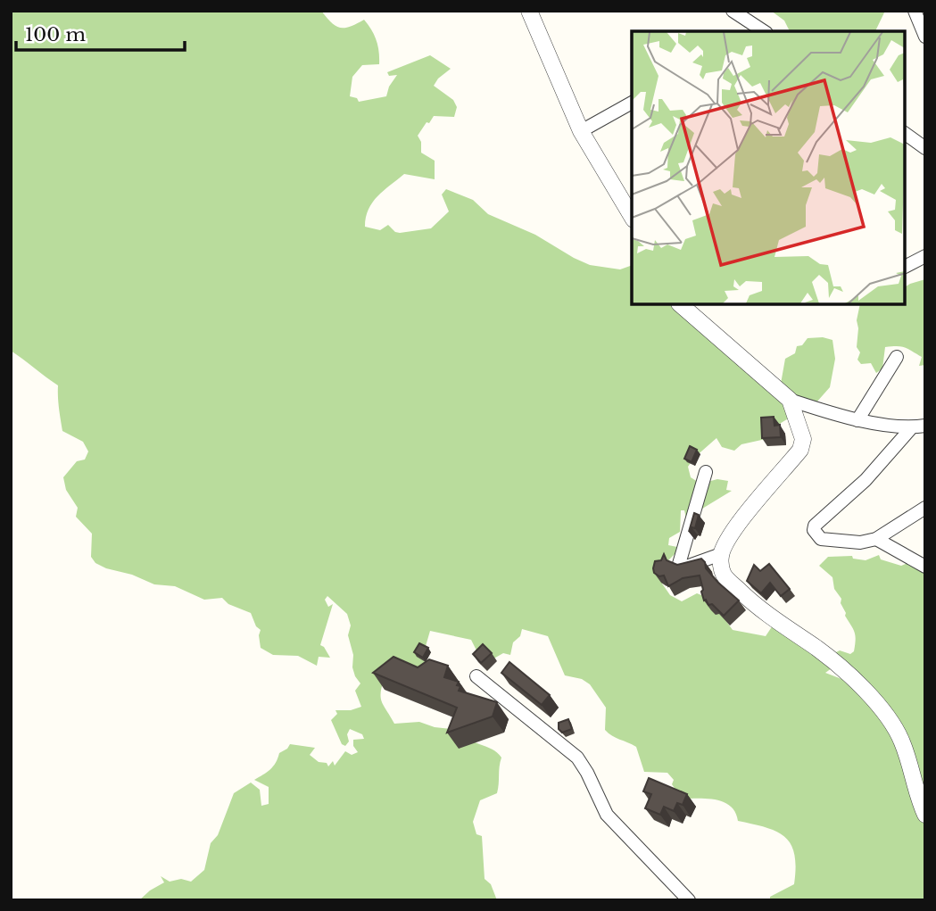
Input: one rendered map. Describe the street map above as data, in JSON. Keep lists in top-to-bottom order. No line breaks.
{"scale_bar":"100 m"}
